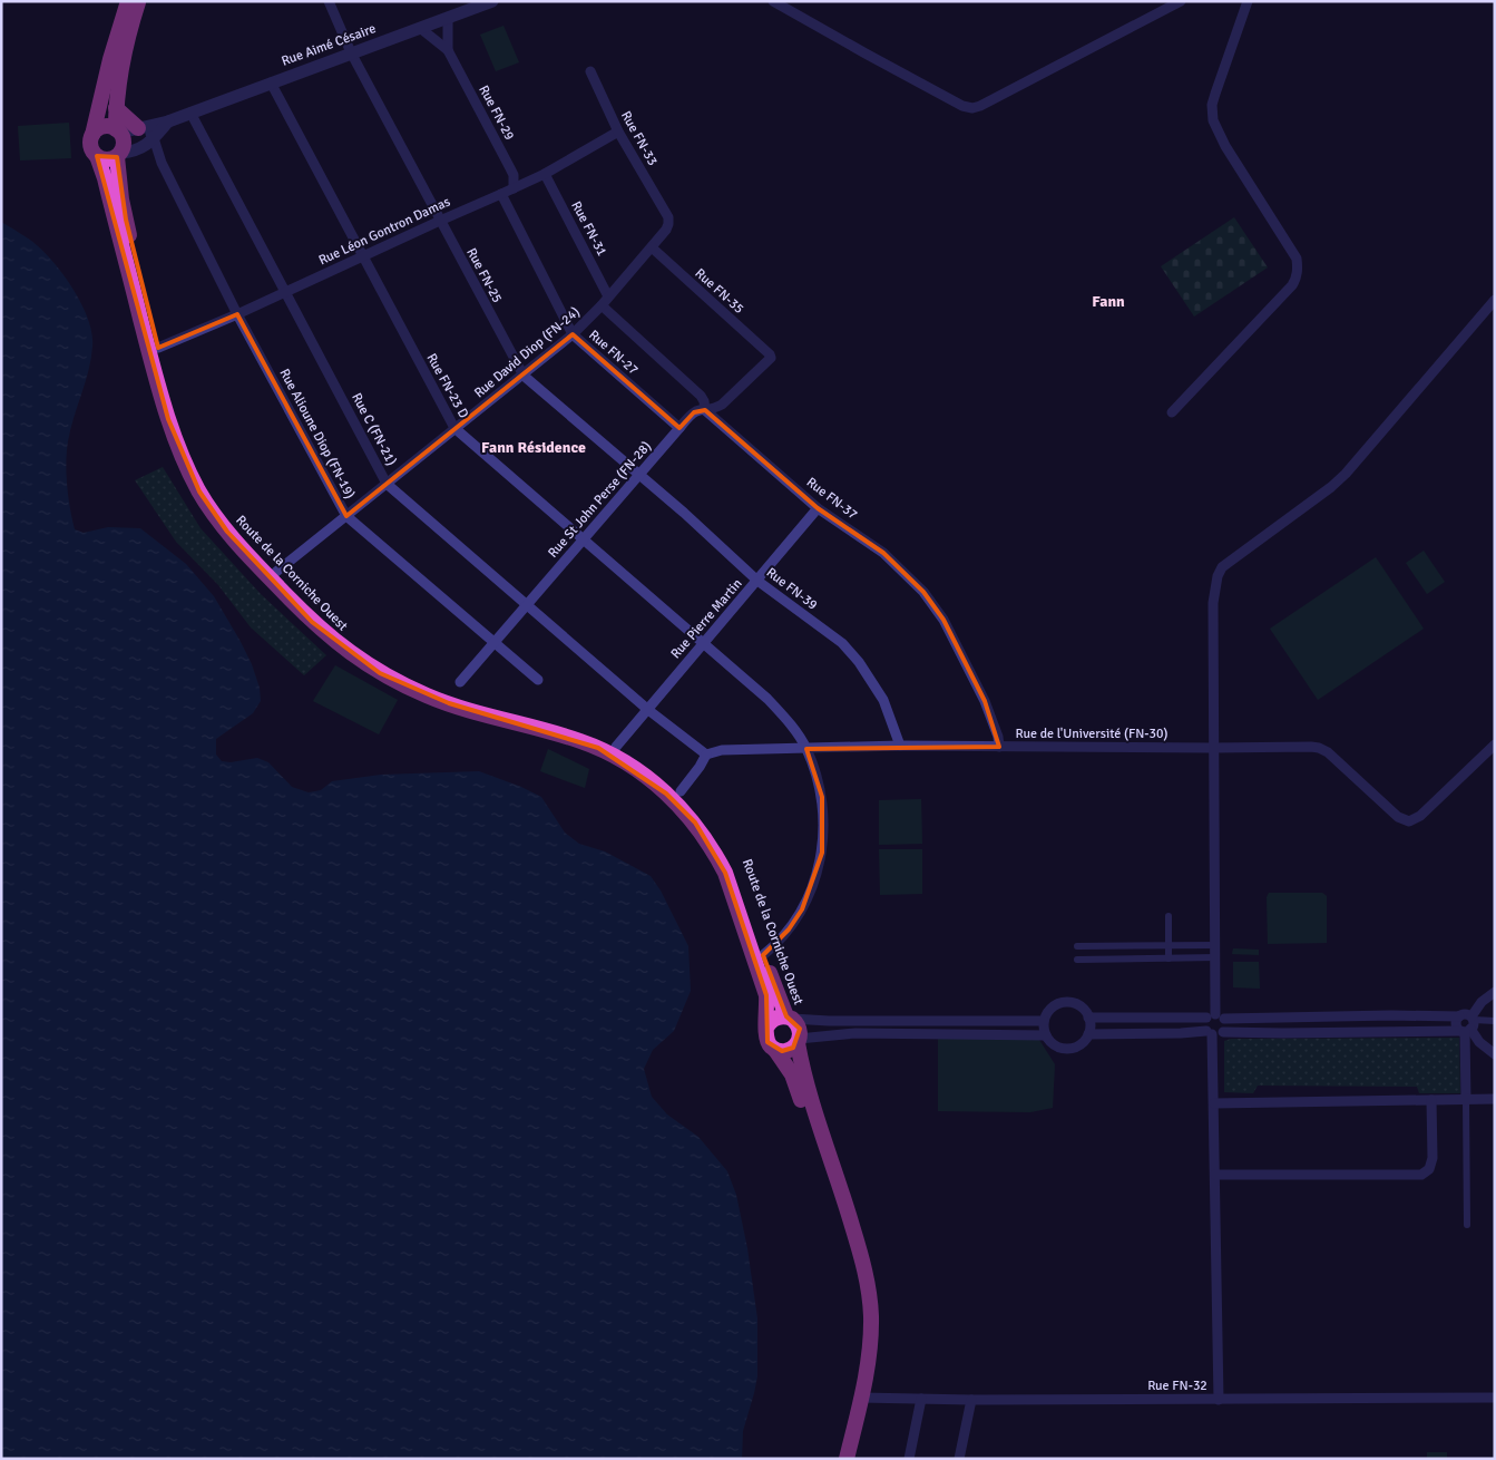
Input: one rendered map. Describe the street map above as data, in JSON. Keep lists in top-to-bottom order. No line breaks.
{"streets":{"highway":["Route de la Corniche Ouest"],"street":["Rue Aimé Césaire","Rue FN-29","Rue FN-33","Rue FN-31","Rue Léon Gontron Damas","Rue FN-25","Rue FN-35","Rue David Diop (FN-24)","Rue FN-27","Rue FN-23 D","Rue C (FN-21)","Rue Alioune Diop (FN-19)","Rue FN-37","Rue St John Perse (FN-28)","Rue FN-39","Rue Pierre Martin","Rue de l'Université (FN-30)","Rue FN-32"]},"crossings":[["Rue Aimé Césaire","Rue FN-25"],["Rue Aimé Césaire","Rue FN-23 D"],["Rue Aimé Césaire","Rue C (FN-21)"],["Rue Aimé Césaire","Route de la Corniche Ouest"],["Rue FN-29","Rue Léon Gontron Damas"],["Rue FN-33","Rue Léon Gontron Damas"],["Rue FN-33","Rue David Diop (FN-24)"],["Rue FN-31","Rue Léon Gontron Damas"],["Rue FN-31","Rue David Diop (FN-24)"],["Rue Léon Gontron Damas","Rue FN-25"],["Rue Léon Gontron Damas","Rue FN-27"],["Rue Léon Gontron Damas","Rue FN-23 D"],["Rue Léon Gontron Damas","Rue C (FN-21)"],["Rue Léon Gontron Damas","Rue Alioune Diop (FN-19)"],["Rue Léon Gontron Damas","Route de la Corniche Ouest"],["Rue FN-25","Rue David Diop (FN-24)"],["Rue FN-25","Rue St John Perse (FN-28)"],["Rue FN-25","Rue FN-39"],["Rue FN-35","Rue David Diop (FN-24)"],["Rue FN-35","Rue St John Perse (FN-28)"],["Rue David Diop (FN-24)","Rue FN-27"],["Rue David Diop (FN-24)","Rue FN-23 D"],["Rue David Diop (FN-24)","Rue C (FN-21)"],["Rue David Diop (FN-24)","Rue Alioune Diop (FN-19)"],["Rue David Diop (FN-24)","Rue FN-37"],["Rue David Diop (FN-24)","Route de la Corniche Ouest"],["Rue FN-27","Rue St John Perse (FN-28)"],["Rue FN-23 D","Rue St John Perse (FN-28)"],["Rue FN-23 D","Route de la Corniche Ouest"],["Rue FN-23 D","Rue Pierre Martin"],["Rue FN-23 D","Rue de l'Université (FN-30)"],["Rue C (FN-21)","Rue St John Perse (FN-28)"],["Rue C (FN-21)","Rue Pierre Martin"],["Rue Alioune Diop (FN-19)","Rue St John Perse (FN-28)"],["Rue FN-37","Rue St John Perse (FN-28)"],["Rue FN-37","Rue Pierre Martin"],["Rue FN-37","Rue de l'Université (FN-30)"],["Rue St John Perse (FN-28)","Rue FN-39"],["Route de la Corniche Ouest","Rue Pierre Martin"],["Rue FN-39","Rue Pierre Martin"],["Rue FN-39","Rue de l'Université (FN-30)"]],"districts":["Fann","Fann Résidence"]}
